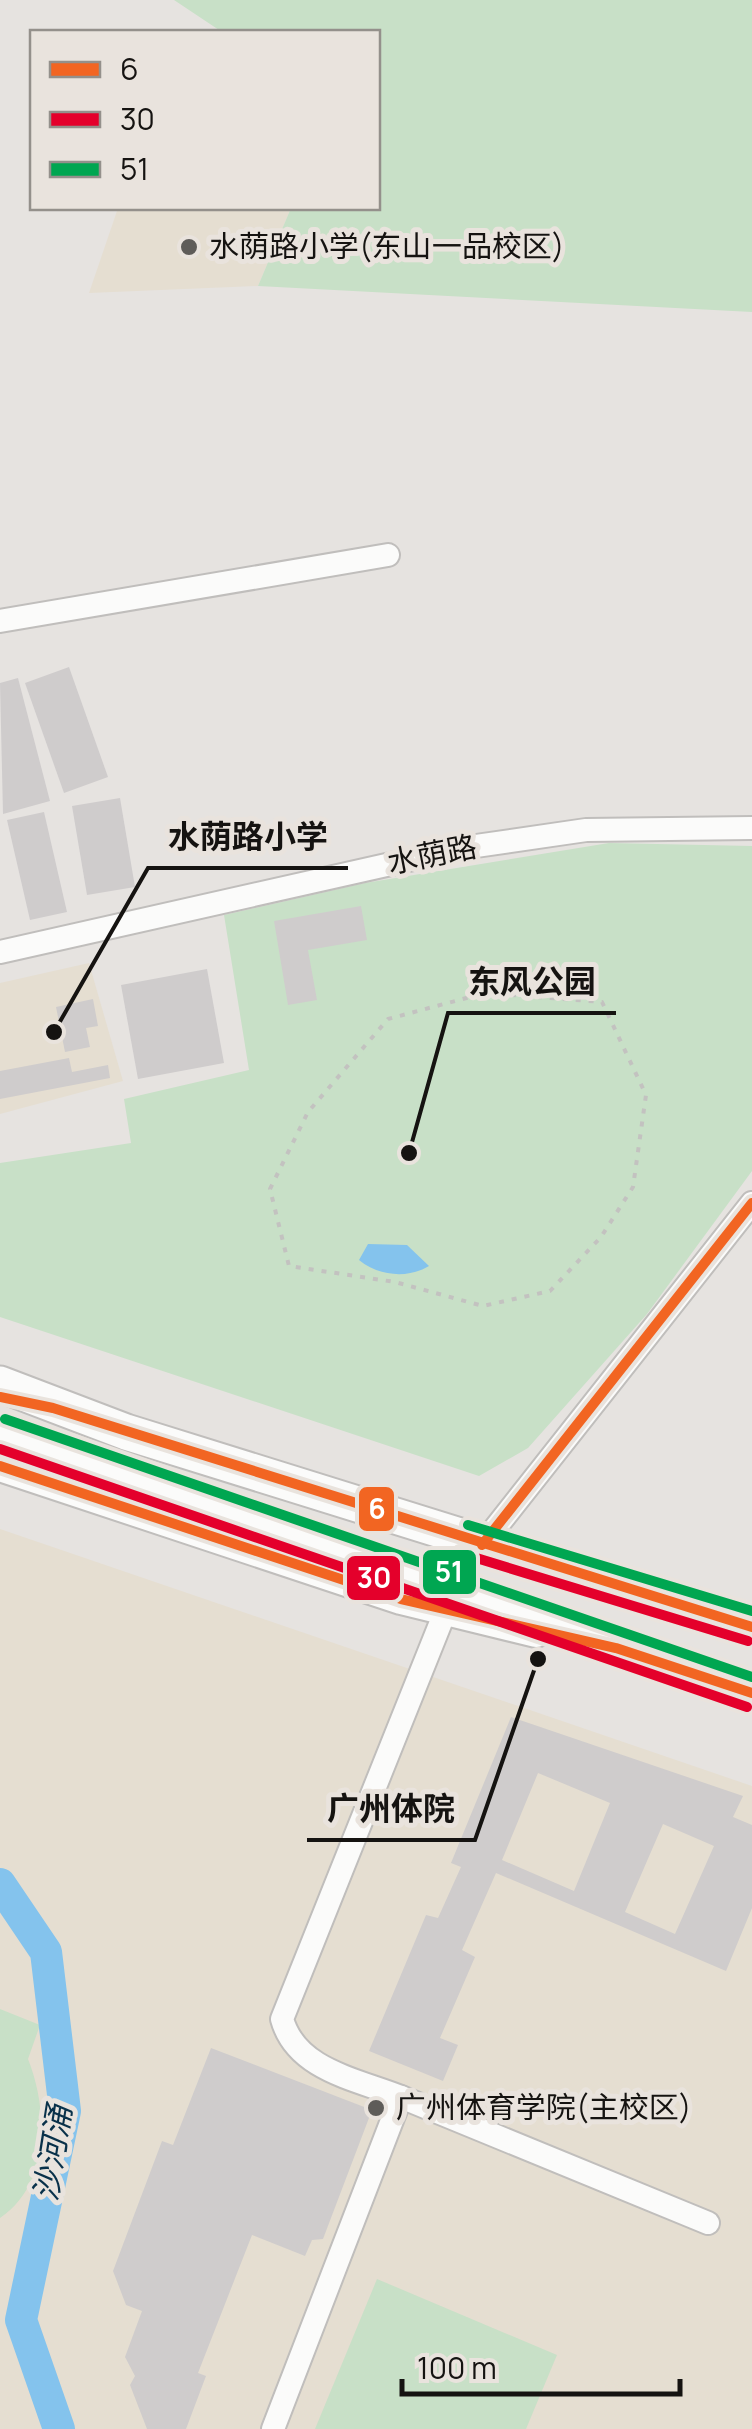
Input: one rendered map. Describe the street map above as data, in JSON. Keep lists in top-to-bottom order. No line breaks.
{"streets":{"street":["水荫路"]},"water":["沙河涌"],"places":["水荫路小学(东山一品校区)","水荫路小学","东风公园","广州体院","广州体育学院(主校区)"],"lines":["transit line 6","transit line 51","transit line 30"],"legend":["6","30","51"],"scale_bar":"100 m"}
